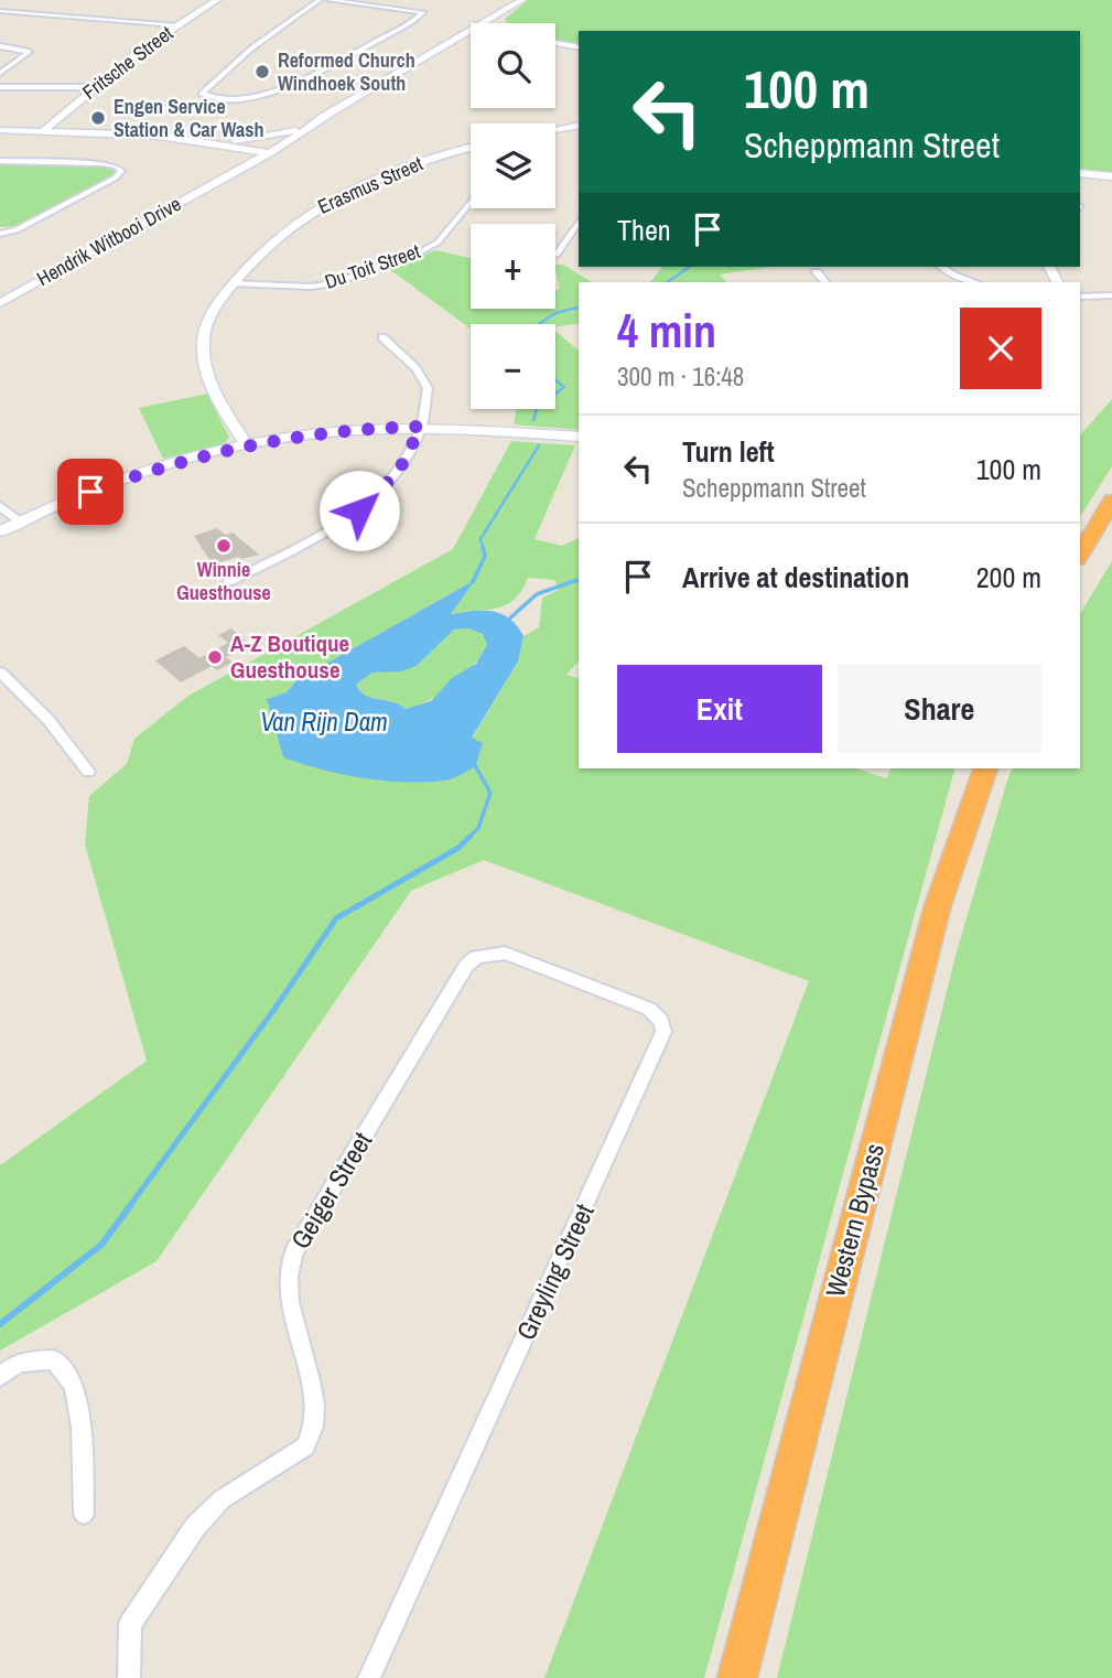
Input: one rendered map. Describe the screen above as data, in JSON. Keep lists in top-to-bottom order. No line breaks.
{"streets":{"highway":["Western Bypass"],"street":["Fritsche Street","Erasmus Street","Hendrik Witbooi Drive","Du Toit Street","Geiger Street","Greyling Street"]},"crossings":[["Erasmus Street","Du Toit Street"],["Geiger Street","Greyling Street"]],"water":["Van Rijn Dam"],"places":["Reformed Church Windhoek South","Engen Service Station & Car Wash","Winnie Guesthouse","A-Z Boutique Guesthouse"],"page":{"map_buttons":["+","−"],"turn":["100 m","Scheppmann Street"],"then":"Then","heading":["4 min","300 m · 16:48"],"list":[{"name":"Turn left","note":"Scheppmann Street","value":"100 m"},{"name":"Arrive at destination","value":"200 m"}],"buttons":["Exit","Share"]}}
